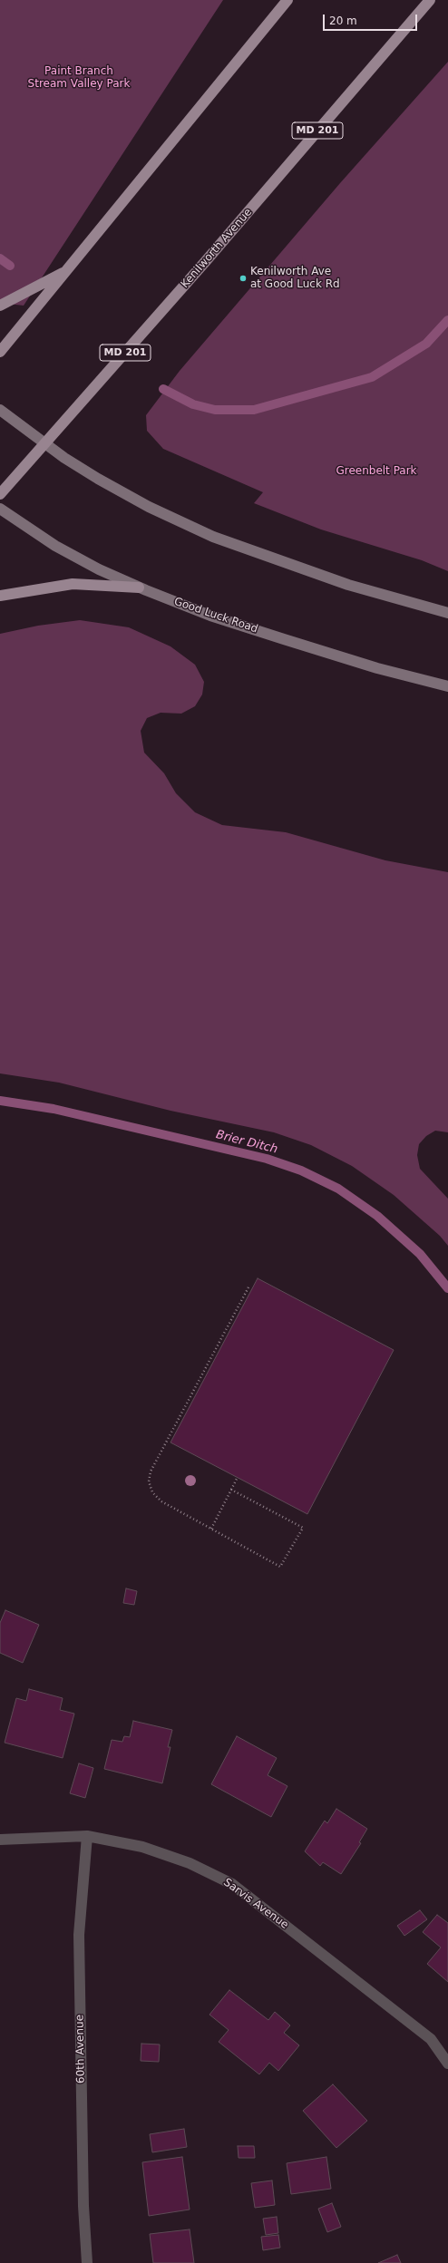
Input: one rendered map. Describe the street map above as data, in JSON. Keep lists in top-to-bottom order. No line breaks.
{"streets":{"main road":["MD 201","Kenilworth Avenue","Good Luck Road"],"street":["Sarvis Avenue","60th Avenue"]},"crossings":[["Sarvis Avenue","60th Avenue"]],"water":["Brier Ditch"],"parks":["Paint Branch Stream Valley Park","Greenbelt Park"],"places":["Kenilworth Ave at Good Luck Rd"],"scale_bar":"20 m"}
